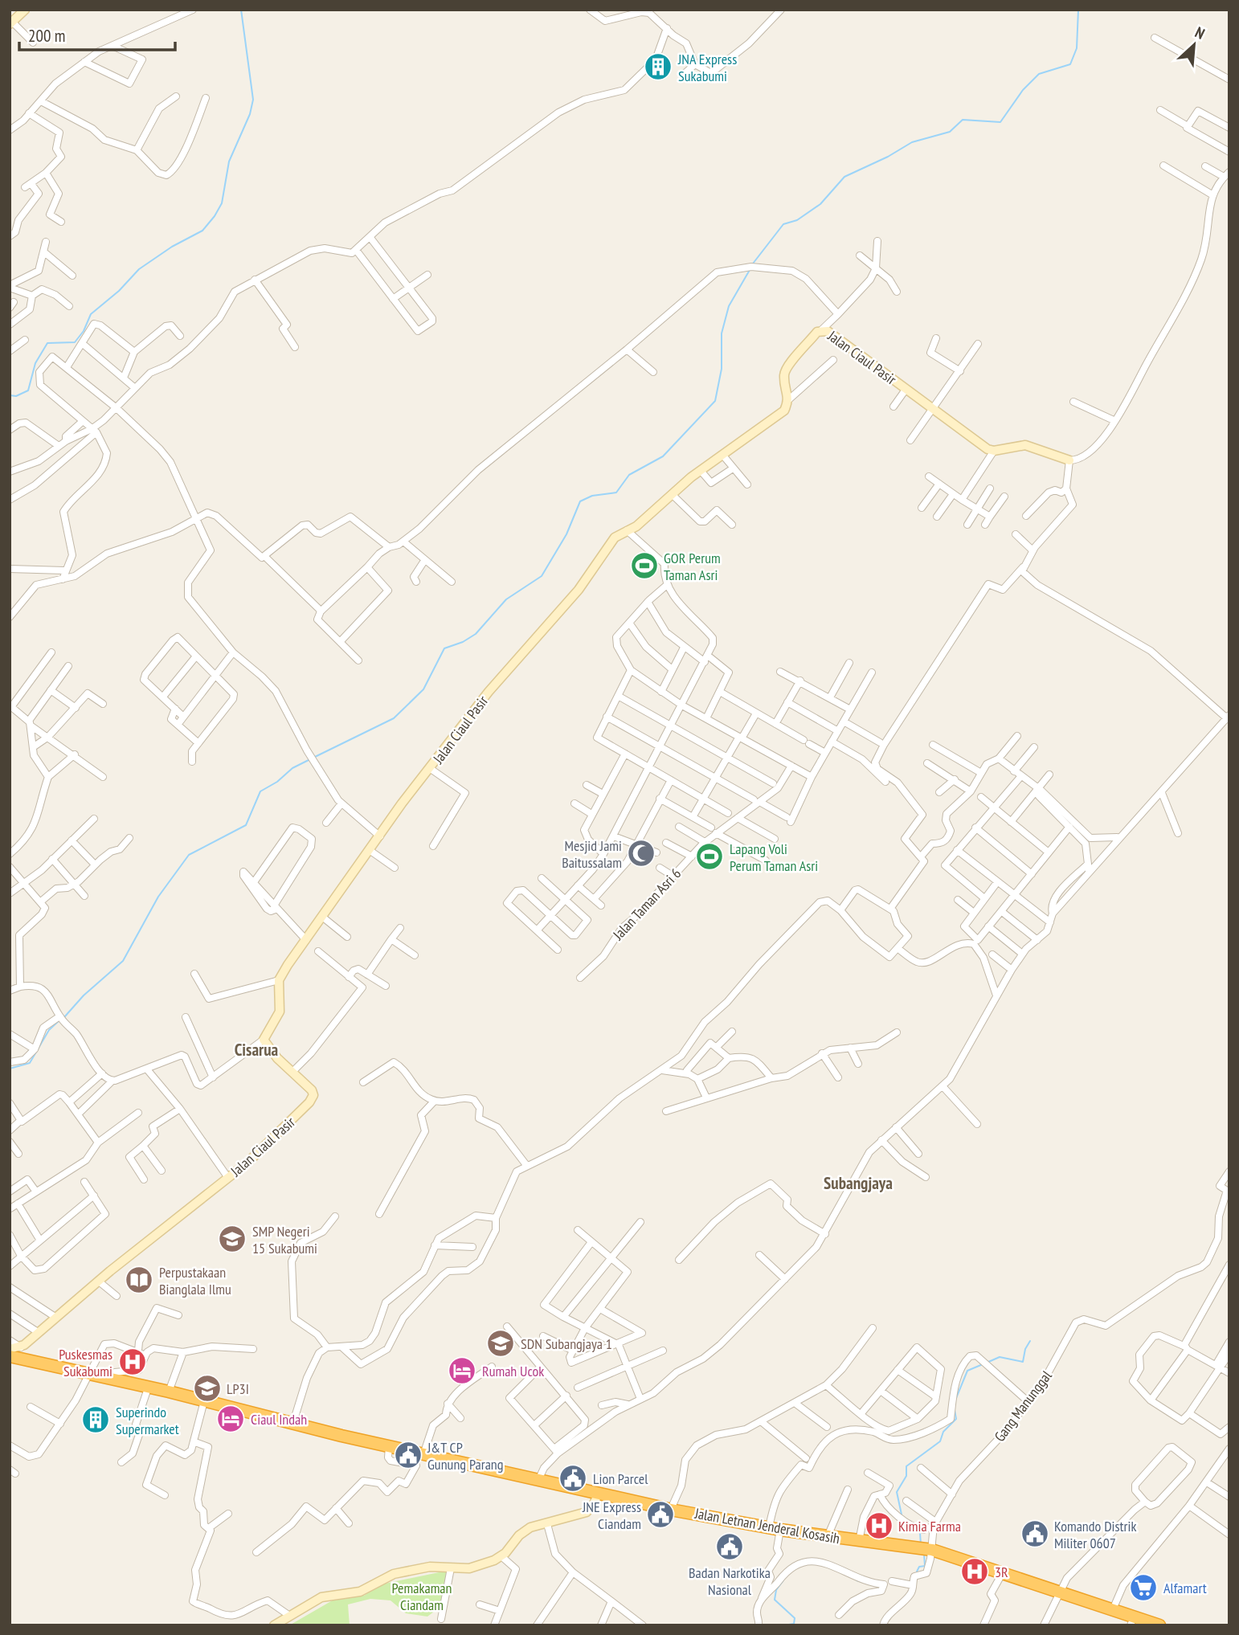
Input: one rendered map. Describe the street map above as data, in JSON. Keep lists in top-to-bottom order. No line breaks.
{"streets":{"highway":["Jalan Letnan Jenderal Kosasih"],"street":["Jalan Ciaul Pasir","Jalan Taman Asri 6","Gang Manunggal"]},"districts":["Cisarua","Subangjaya"],"parks":["Pemakaman Ciandam"],"places":{"building":["JNA Express Sukabumi","Superindo Supermarket"],"sports":["GOR Perum Taman Asri","Lapang Voli Perum Taman Asri"],"mosque":["Mesjid Jami Baitussalam"],"school or university":["SMP Negeri 15 Sukabumi","SDN Subangjaya 1","LP3I"],"library":["Perpustakaan Bianglala Ilmu"],"hospital":["Puskesmas Sukabumi","Kimia Farma","3R"],"hotel":["Rumah Ucok","Ciaul Indah"],"public building":["J&T CP Gunung Parang","Lion Parcel","JNE Express Ciandam","Komando Distrik Militer 0607","Badan Narkotika Nasional"],"supermarket":["Alfamart"]},"scale_bar":"200 m","north":"top right"}
